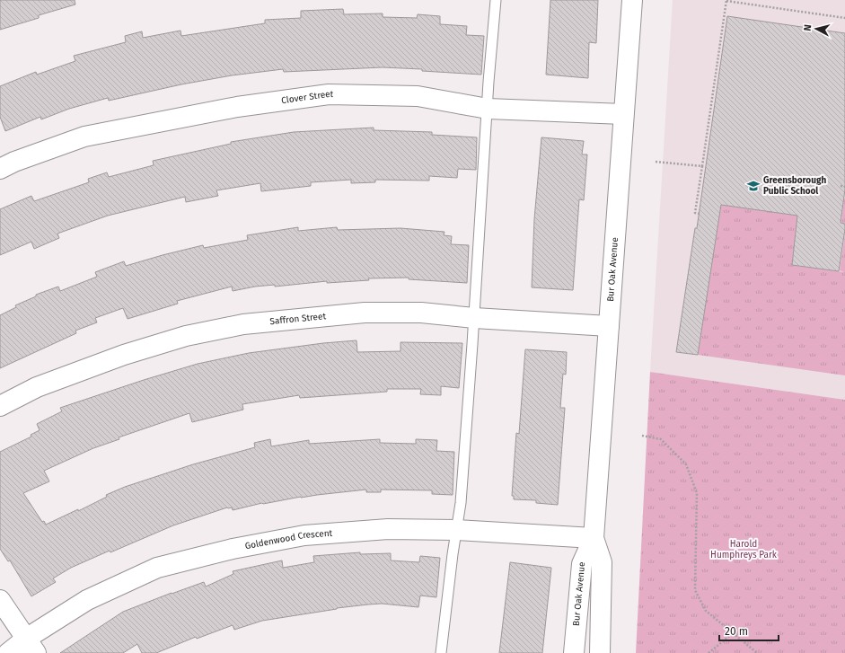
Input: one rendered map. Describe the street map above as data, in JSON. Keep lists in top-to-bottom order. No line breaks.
{"streets":{"street":["Clover Street","Bur Oak Avenue","Saffron Street","Goldenwood Crescent"]},"crossings":[["Clover Street","Bur Oak Avenue"],["Bur Oak Avenue","Saffron Street"],["Bur Oak Avenue","Goldenwood Crescent"]],"parks":["Harold Humphreys Park"],"places":{"school or university":["Greensborough Public School"]},"scale_bar":"20 m","north":"left"}
